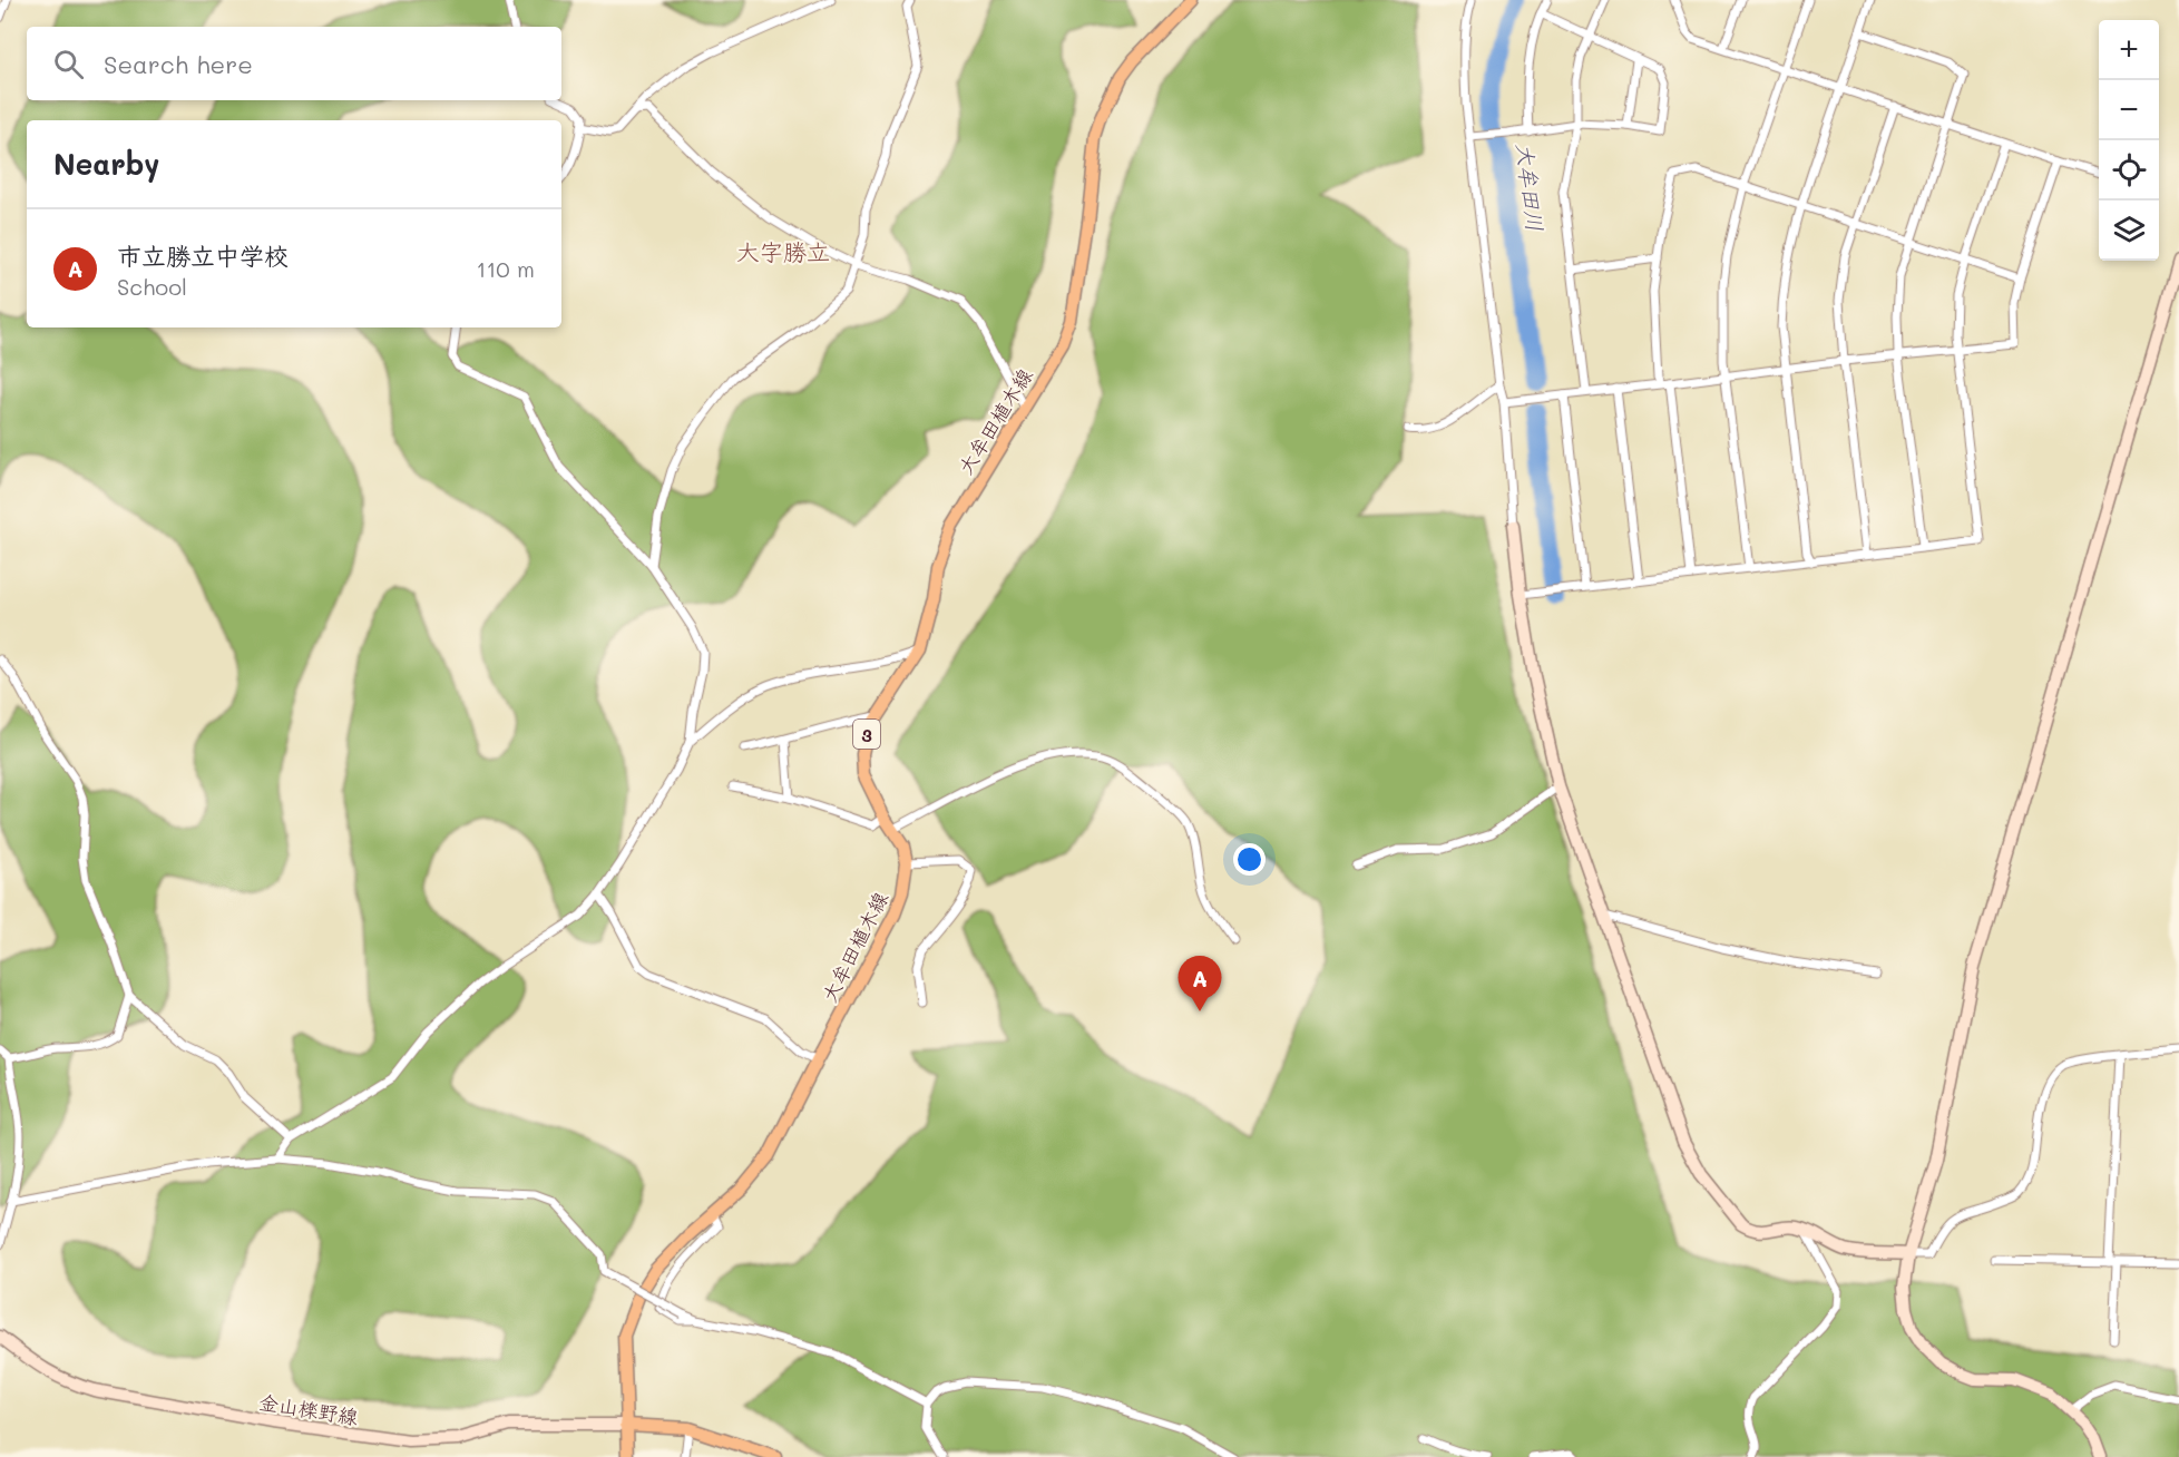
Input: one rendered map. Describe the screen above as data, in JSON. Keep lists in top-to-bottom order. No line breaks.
{"streets":{"main road":["大牟田植木線","3"],"street":["金山檪野線"]},"crossings":[["大牟田植木線","金山檪野線"]],"districts":["大字勝立"],"water":["大牟田川"],"page":{"map_buttons":["+","−"],"search":"Search here","heading":"Nearby","list":[{"mark":"A","name":"市立勝立中学校","note":"School","value":"110 m"}],"pins":"A"}}
